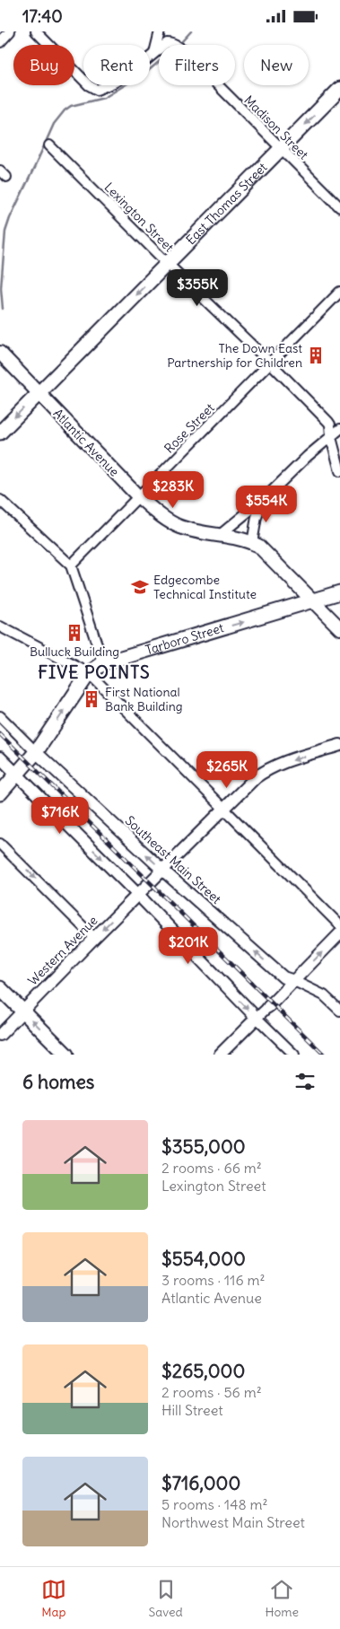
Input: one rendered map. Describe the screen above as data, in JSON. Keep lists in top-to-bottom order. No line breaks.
{"streets":{"main road":["East Thomas Street","Atlantic Avenue","Tarboro Street"],"street":["Madison Street","Lexington Street","Rose Street","Southeast Main Street","Western Avenue"]},"crossings":[["Madison Street","East Thomas Street"],["East Thomas Street","Lexington Street"],["East Thomas Street","Atlantic Avenue"],["Lexington Street","Rose Street"],["Rose Street","Atlantic Avenue"],["Atlantic Avenue","Tarboro Street"],["Tarboro Street","Southeast Main Street"],["Southeast Main Street","Western Avenue"]],"one_way":["East Thomas Street","Tarboro Street","Western Avenue"],"districts":["FIVE POINTS"],"places":{"building":["The Down East Partnership for Children","Bulluck Building","First National Bank Building"],"school or university":["Edgecombe Technical Institute"]},"page":{"status":"17:40","chip":["Buy","Rent","Filters","New"],"price":["$355K","$283K","$554K","$265K","$716K","$201K"],"heading":"6 homes","list":[{"name":"$355,000","note":"2 rooms · 66 m² · Lexington Street"},{"name":"$554,000","note":"3 rooms · 116 m² · Atlantic Avenue"},{"name":"$265,000","note":"2 rooms · 56 m² · Hill Street"},{"name":"$716,000","note":"5 rooms · 148 m² · Northwest Main Street"}],"tabs":["Map","Saved","Home"]}}
